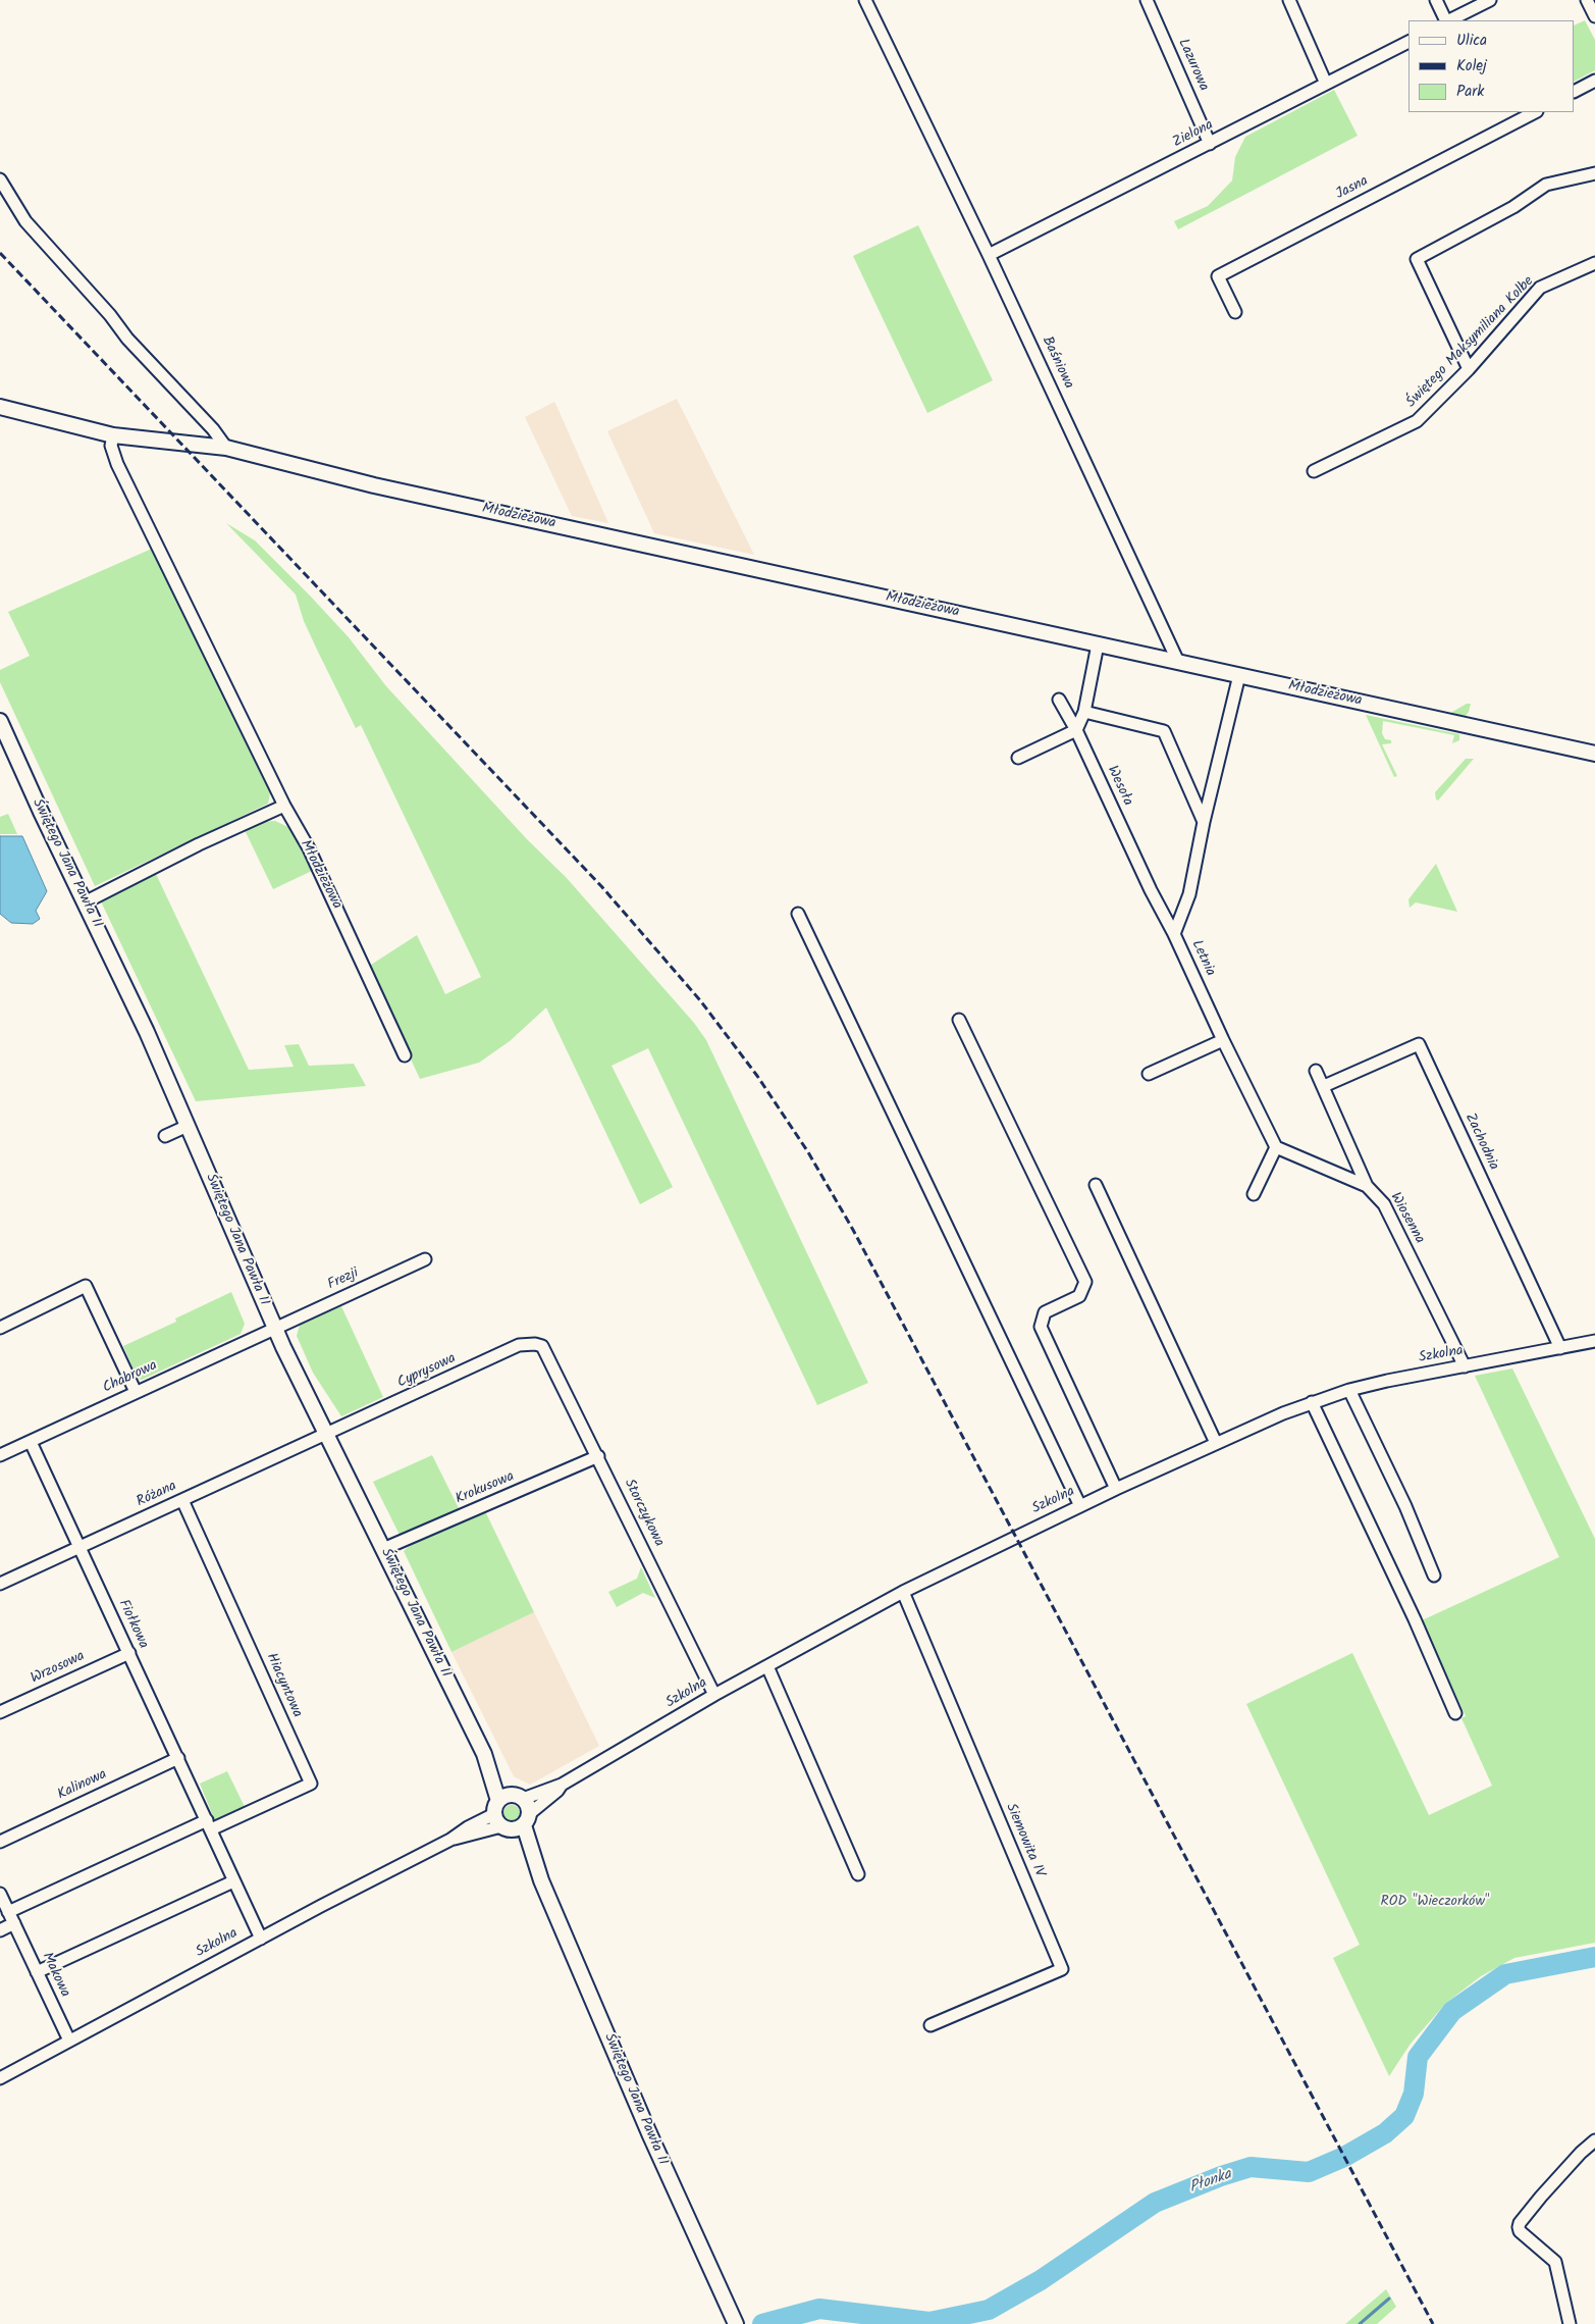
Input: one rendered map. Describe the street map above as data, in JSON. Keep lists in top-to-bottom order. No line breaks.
{"streets":{"street":["Lazurowa","Zielona","Jasna","Świętego Maksymiliana Kolbe","Baśniowa","Młodzieżowa","Wesoła","Świętego Jana Pawła II","Letnia","Zachodnia","Wiosenna","Frezji","Szkolna","Cyprysowa","Chabrowa","Krokusowa","Różana","Storczykowa","Fiołkowa","Wrzosowa","Hiacyntowa","Kalinowa","Siemowita IV","Makowa"]},"crossings":[["Lazurowa","Zielona"],["Zielona","Baśniowa"],["Baśniowa","Młodzieżowa"],["Młodzieżowa","Letnia"],["Wesoła","Letnia"],["Świętego Jana Pawła II","Frezji"],["Świętego Jana Pawła II","Szkolna"],["Świętego Jana Pawła II","Cyprysowa"],["Świętego Jana Pawła II","Chabrowa"],["Świętego Jana Pawła II","Krokusowa"],["Świętego Jana Pawła II","Różana"],["Zachodnia","Wiosenna"],["Zachodnia","Szkolna"],["Wiosenna","Szkolna"],["Frezji","Chabrowa"],["Szkolna","Storczykowa"],["Szkolna","Fiołkowa"],["Szkolna","Siemowita IV"],["Szkolna","Makowa"],["Cyprysowa","Różana"],["Cyprysowa","Storczykowa"],["Chabrowa","Fiołkowa"],["Krokusowa","Storczykowa"],["Różana","Fiołkowa"],["Różana","Hiacyntowa"],["Fiołkowa","Wrzosowa"],["Fiołkowa","Hiacyntowa"],["Fiołkowa","Kalinowa"]],"water":["Płonka"],"parks":["ROD \"Wieczorków\""],"legend":["Ulica","Kolej","Park"]}
